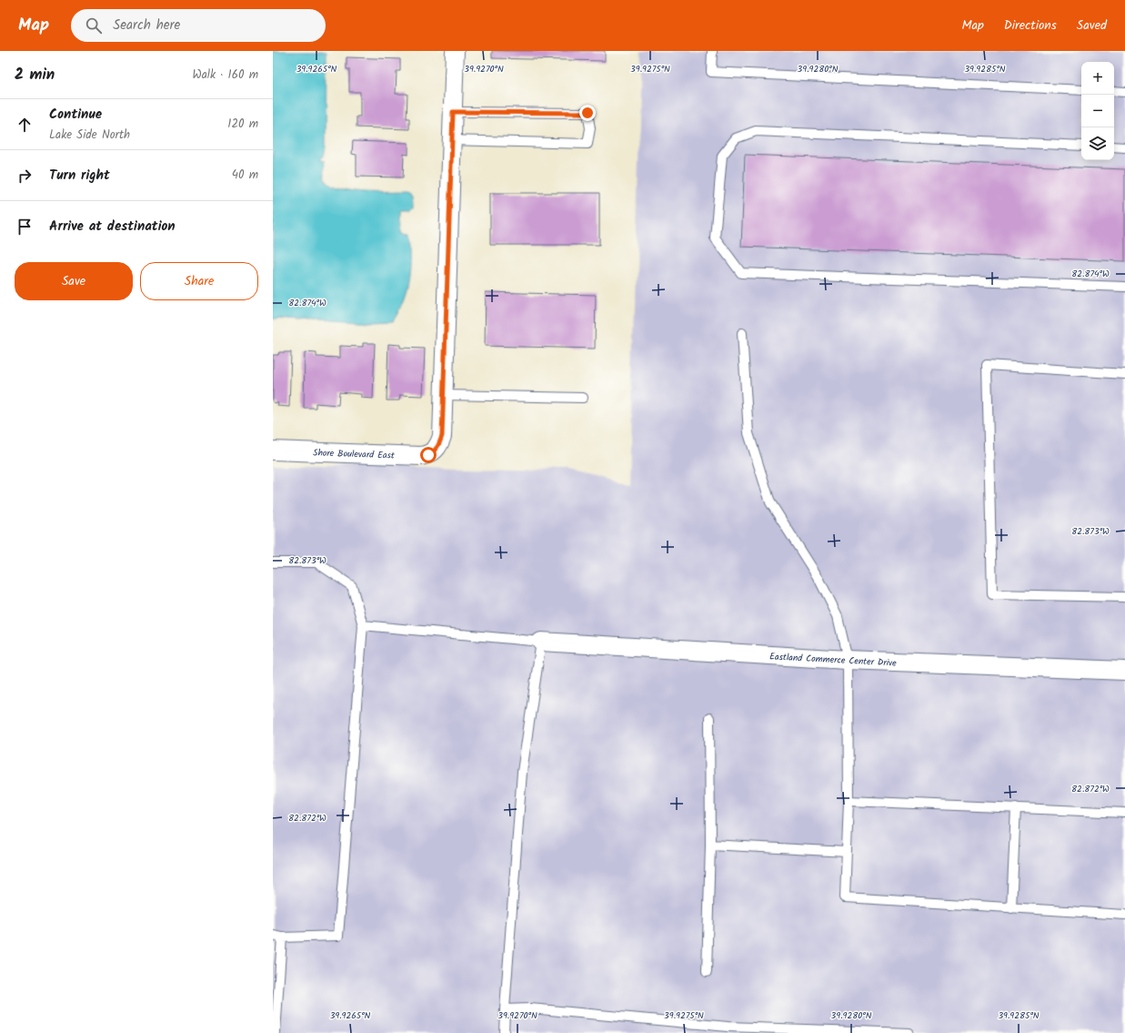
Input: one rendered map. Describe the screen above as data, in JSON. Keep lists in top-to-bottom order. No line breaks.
{"streets":{"street":["Shore Boulevard East","Eastland Commerce Center Drive"]},"page":{"header":"Map","search":"Search here","nav":["Map","Directions","Saved"],"heading":["2 min","Walk · 160 m"],"map_buttons":["+","−"],"list":[["Continue","Lake Side North","120 m"],["Turn right","40 m"],"Arrive at destination"],"buttons":["Save","Share"]},"coordinates":["39.9265°N","39.9270°N","39.9275°N","39.9280°N","39.9285°N","82.874°W","82.873°W","82.872°W"]}
